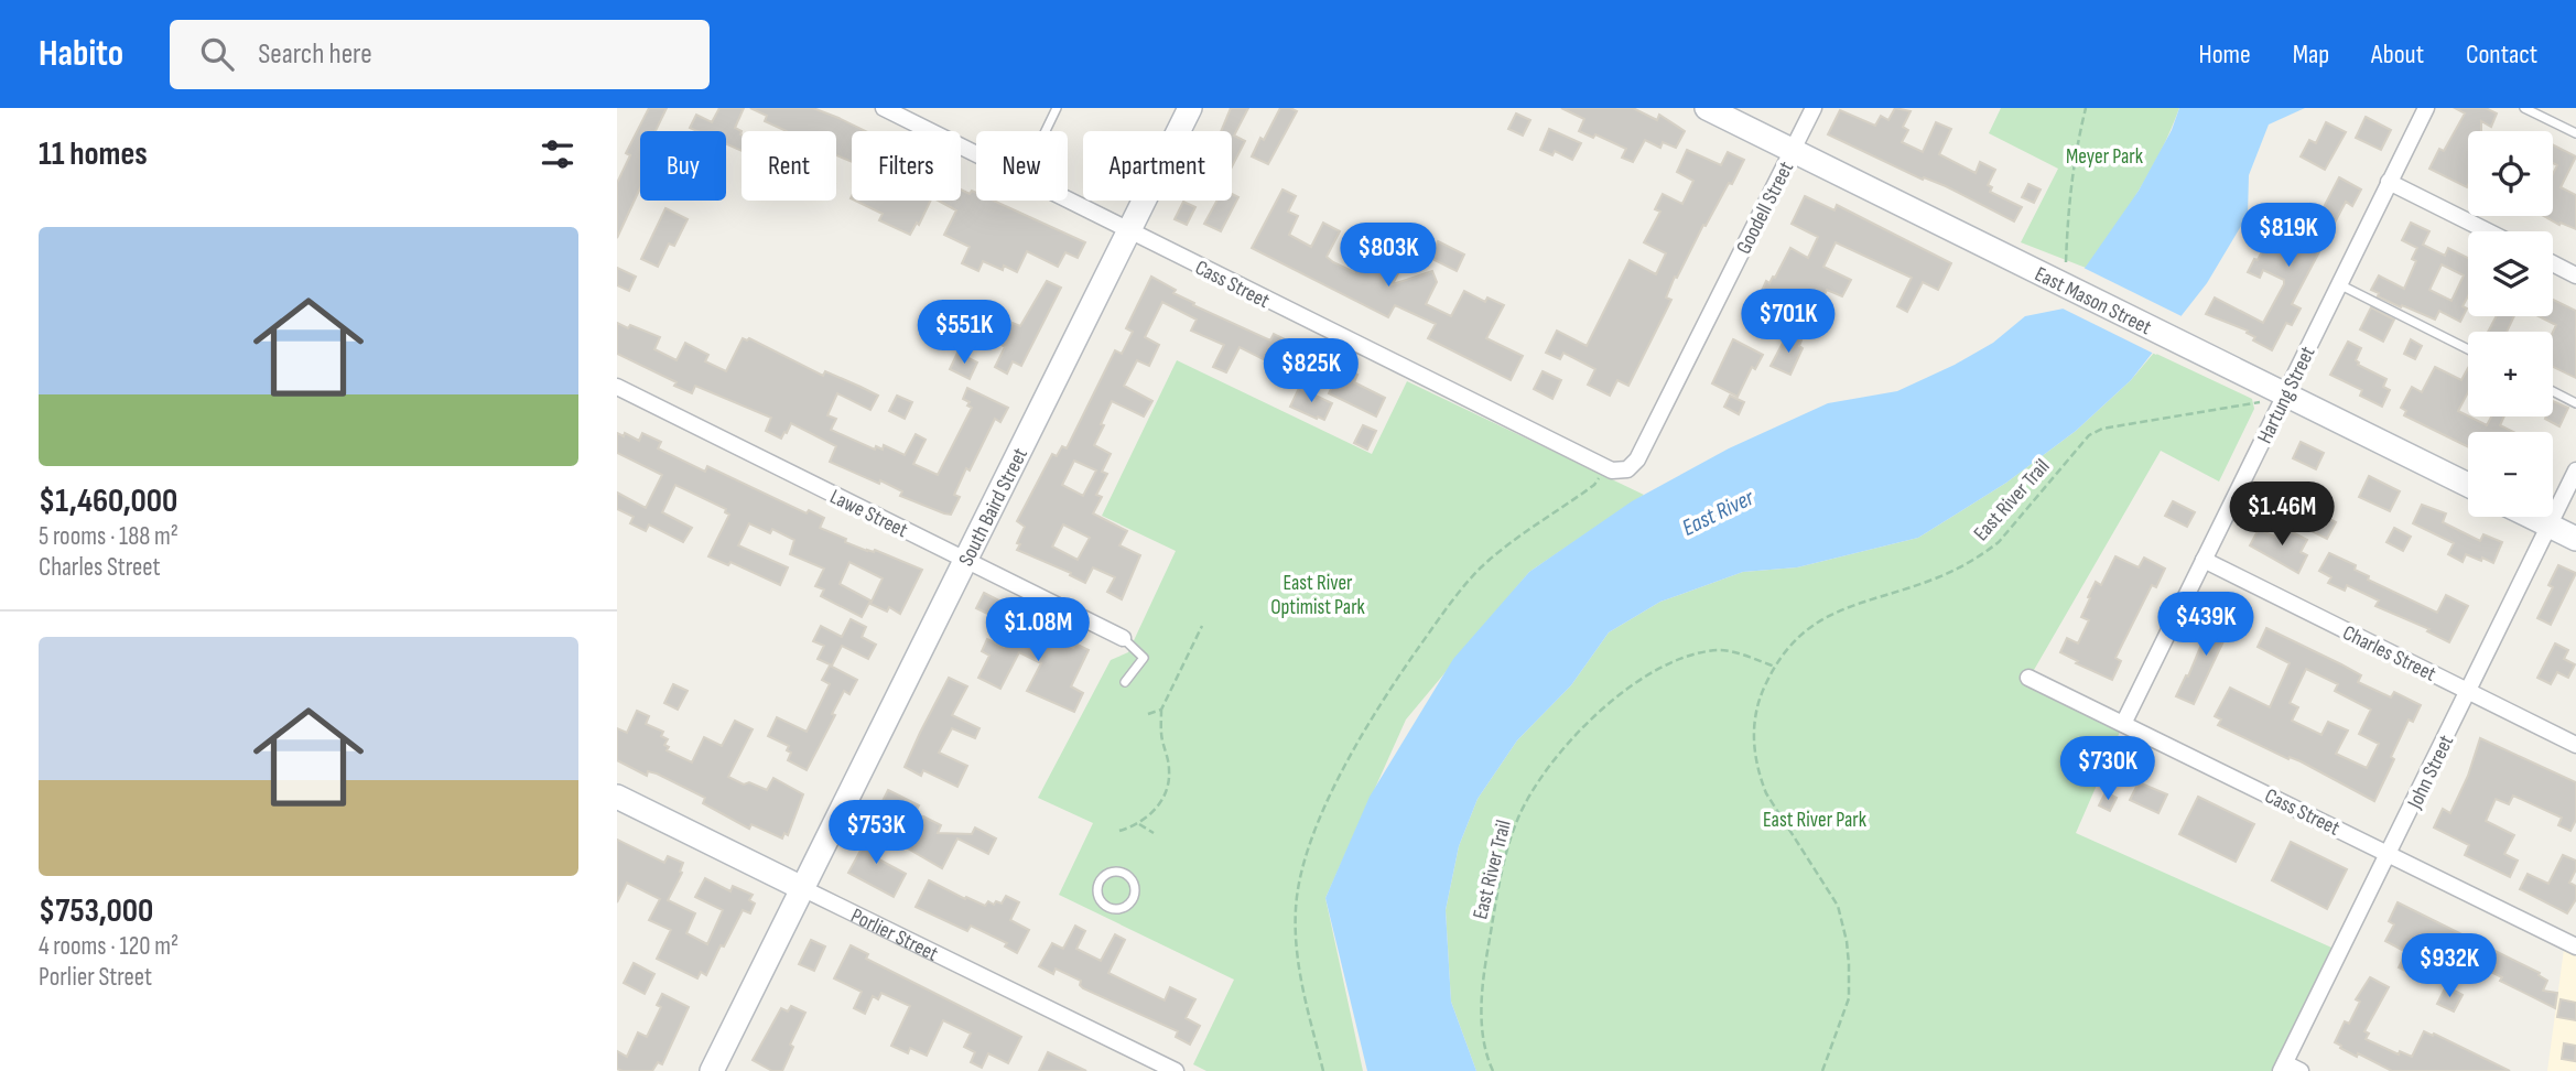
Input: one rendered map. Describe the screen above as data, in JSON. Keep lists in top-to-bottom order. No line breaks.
{"streets":{"street":["Goodell Street","Cass Street","East Mason Street","Hartung Street","South Baird Street","Lawe Street","Charles Street","John Street","Porlier Street"],"path":["East River Trail"]},"crossings":[["Goodell Street","Cass Street"],["Goodell Street","East Mason Street"],["Cass Street","Hartung Street"],["Cass Street","South Baird Street"],["Cass Street","John Street"],["East Mason Street","Hartung Street"],["East Mason Street","East River Trail"],["Hartung Street","East River Trail"],["Hartung Street","Charles Street"],["South Baird Street","Lawe Street"],["South Baird Street","Porlier Street"],["Charles Street","John Street"]],"water":["East River"],"parks":["Meyer Park","East River Optimist Park","East River Park"],"page":{"header":"Habito","search":"Search here","nav":["Home","Map","About","Contact"],"heading":"11 homes","map_buttons":["+","−"],"chip":["Buy","Rent","Filters","New","Apartment"],"list":[{"name":"$1,460,000","note":"5 rooms · 188 m² · Charles Street"},{"name":"$753,000","note":"4 rooms · 120 m² · Porlier Street"}],"price":["$819K","$803K","$701K","$551K","$825K","$1.46M","$439K","$1.08M","$730K","$753K","$932K"]}}
